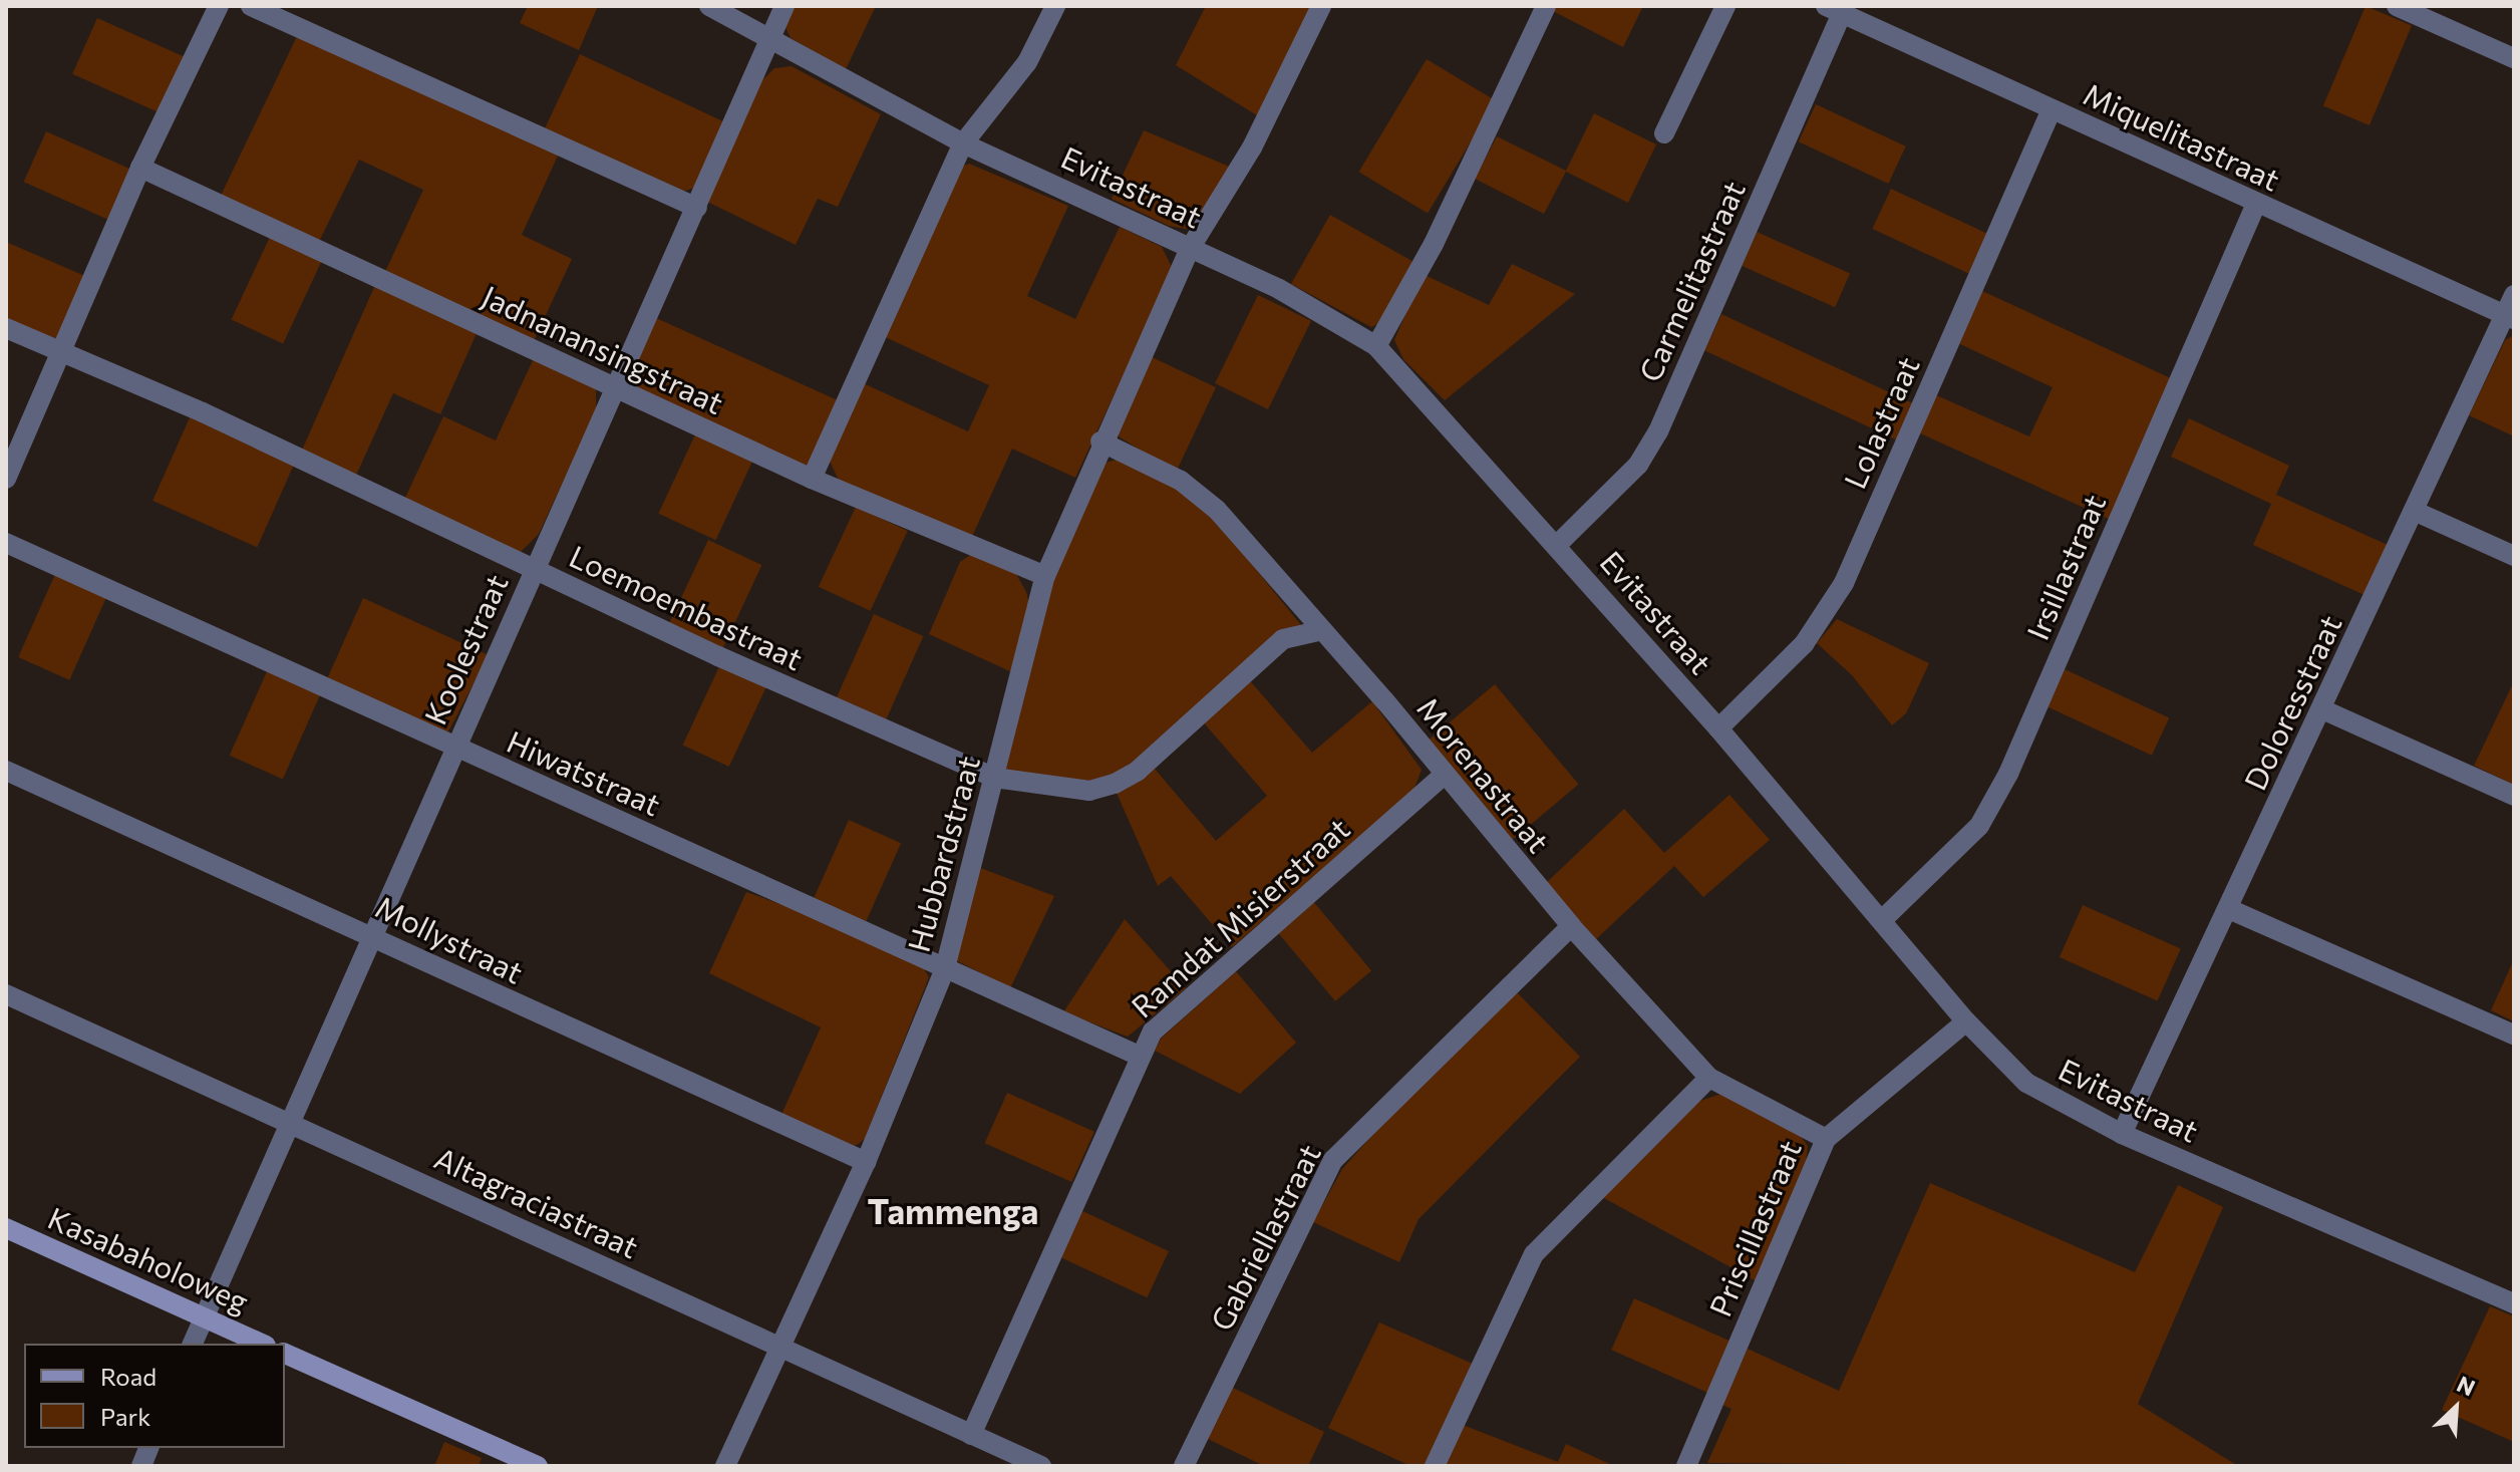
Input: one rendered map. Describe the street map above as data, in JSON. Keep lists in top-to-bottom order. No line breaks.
{"streets":{"street":["Miquelitastraat","Evitastraat","Carmelitastraat","Jadnanansingstraat","Lolastraat","Irsillastraat","Loemoembastraat","Koolestraat","Doloresstraat","Hiwatstraat","Morenastraat","Hubbardstraat","Ramdat Misierstraat","Mollystraat","Altagraciastraat","Priscillastraat","Gabriellastraat","Kasabaholoweg"]},"crossings":[["Miquelitastraat","Carmelitastraat"],["Miquelitastraat","Lolastraat"],["Miquelitastraat","Irsillastraat"],["Miquelitastraat","Doloresstraat"],["Evitastraat","Carmelitastraat"],["Evitastraat","Lolastraat"],["Evitastraat","Irsillastraat"],["Evitastraat","Koolestraat"],["Evitastraat","Doloresstraat"],["Evitastraat","Hubbardstraat"],["Evitastraat","Priscillastraat"],["Jadnanansingstraat","Koolestraat"],["Jadnanansingstraat","Hubbardstraat"],["Loemoembastraat","Koolestraat"],["Loemoembastraat","Morenastraat"],["Loemoembastraat","Hubbardstraat"],["Koolestraat","Hiwatstraat"],["Koolestraat","Mollystraat"],["Koolestraat","Altagraciastraat"],["Koolestraat","Kasabaholoweg"],["Hiwatstraat","Hubbardstraat"],["Hiwatstraat","Ramdat Misierstraat"],["Morenastraat","Hubbardstraat"],["Morenastraat","Ramdat Misierstraat"],["Morenastraat","Priscillastraat"],["Morenastraat","Gabriellastraat"],["Hubbardstraat","Mollystraat"],["Hubbardstraat","Altagraciastraat"],["Ramdat Misierstraat","Altagraciastraat"]],"districts":["Tammenga"],"legend":["Road","Park"],"north":"top right"}
